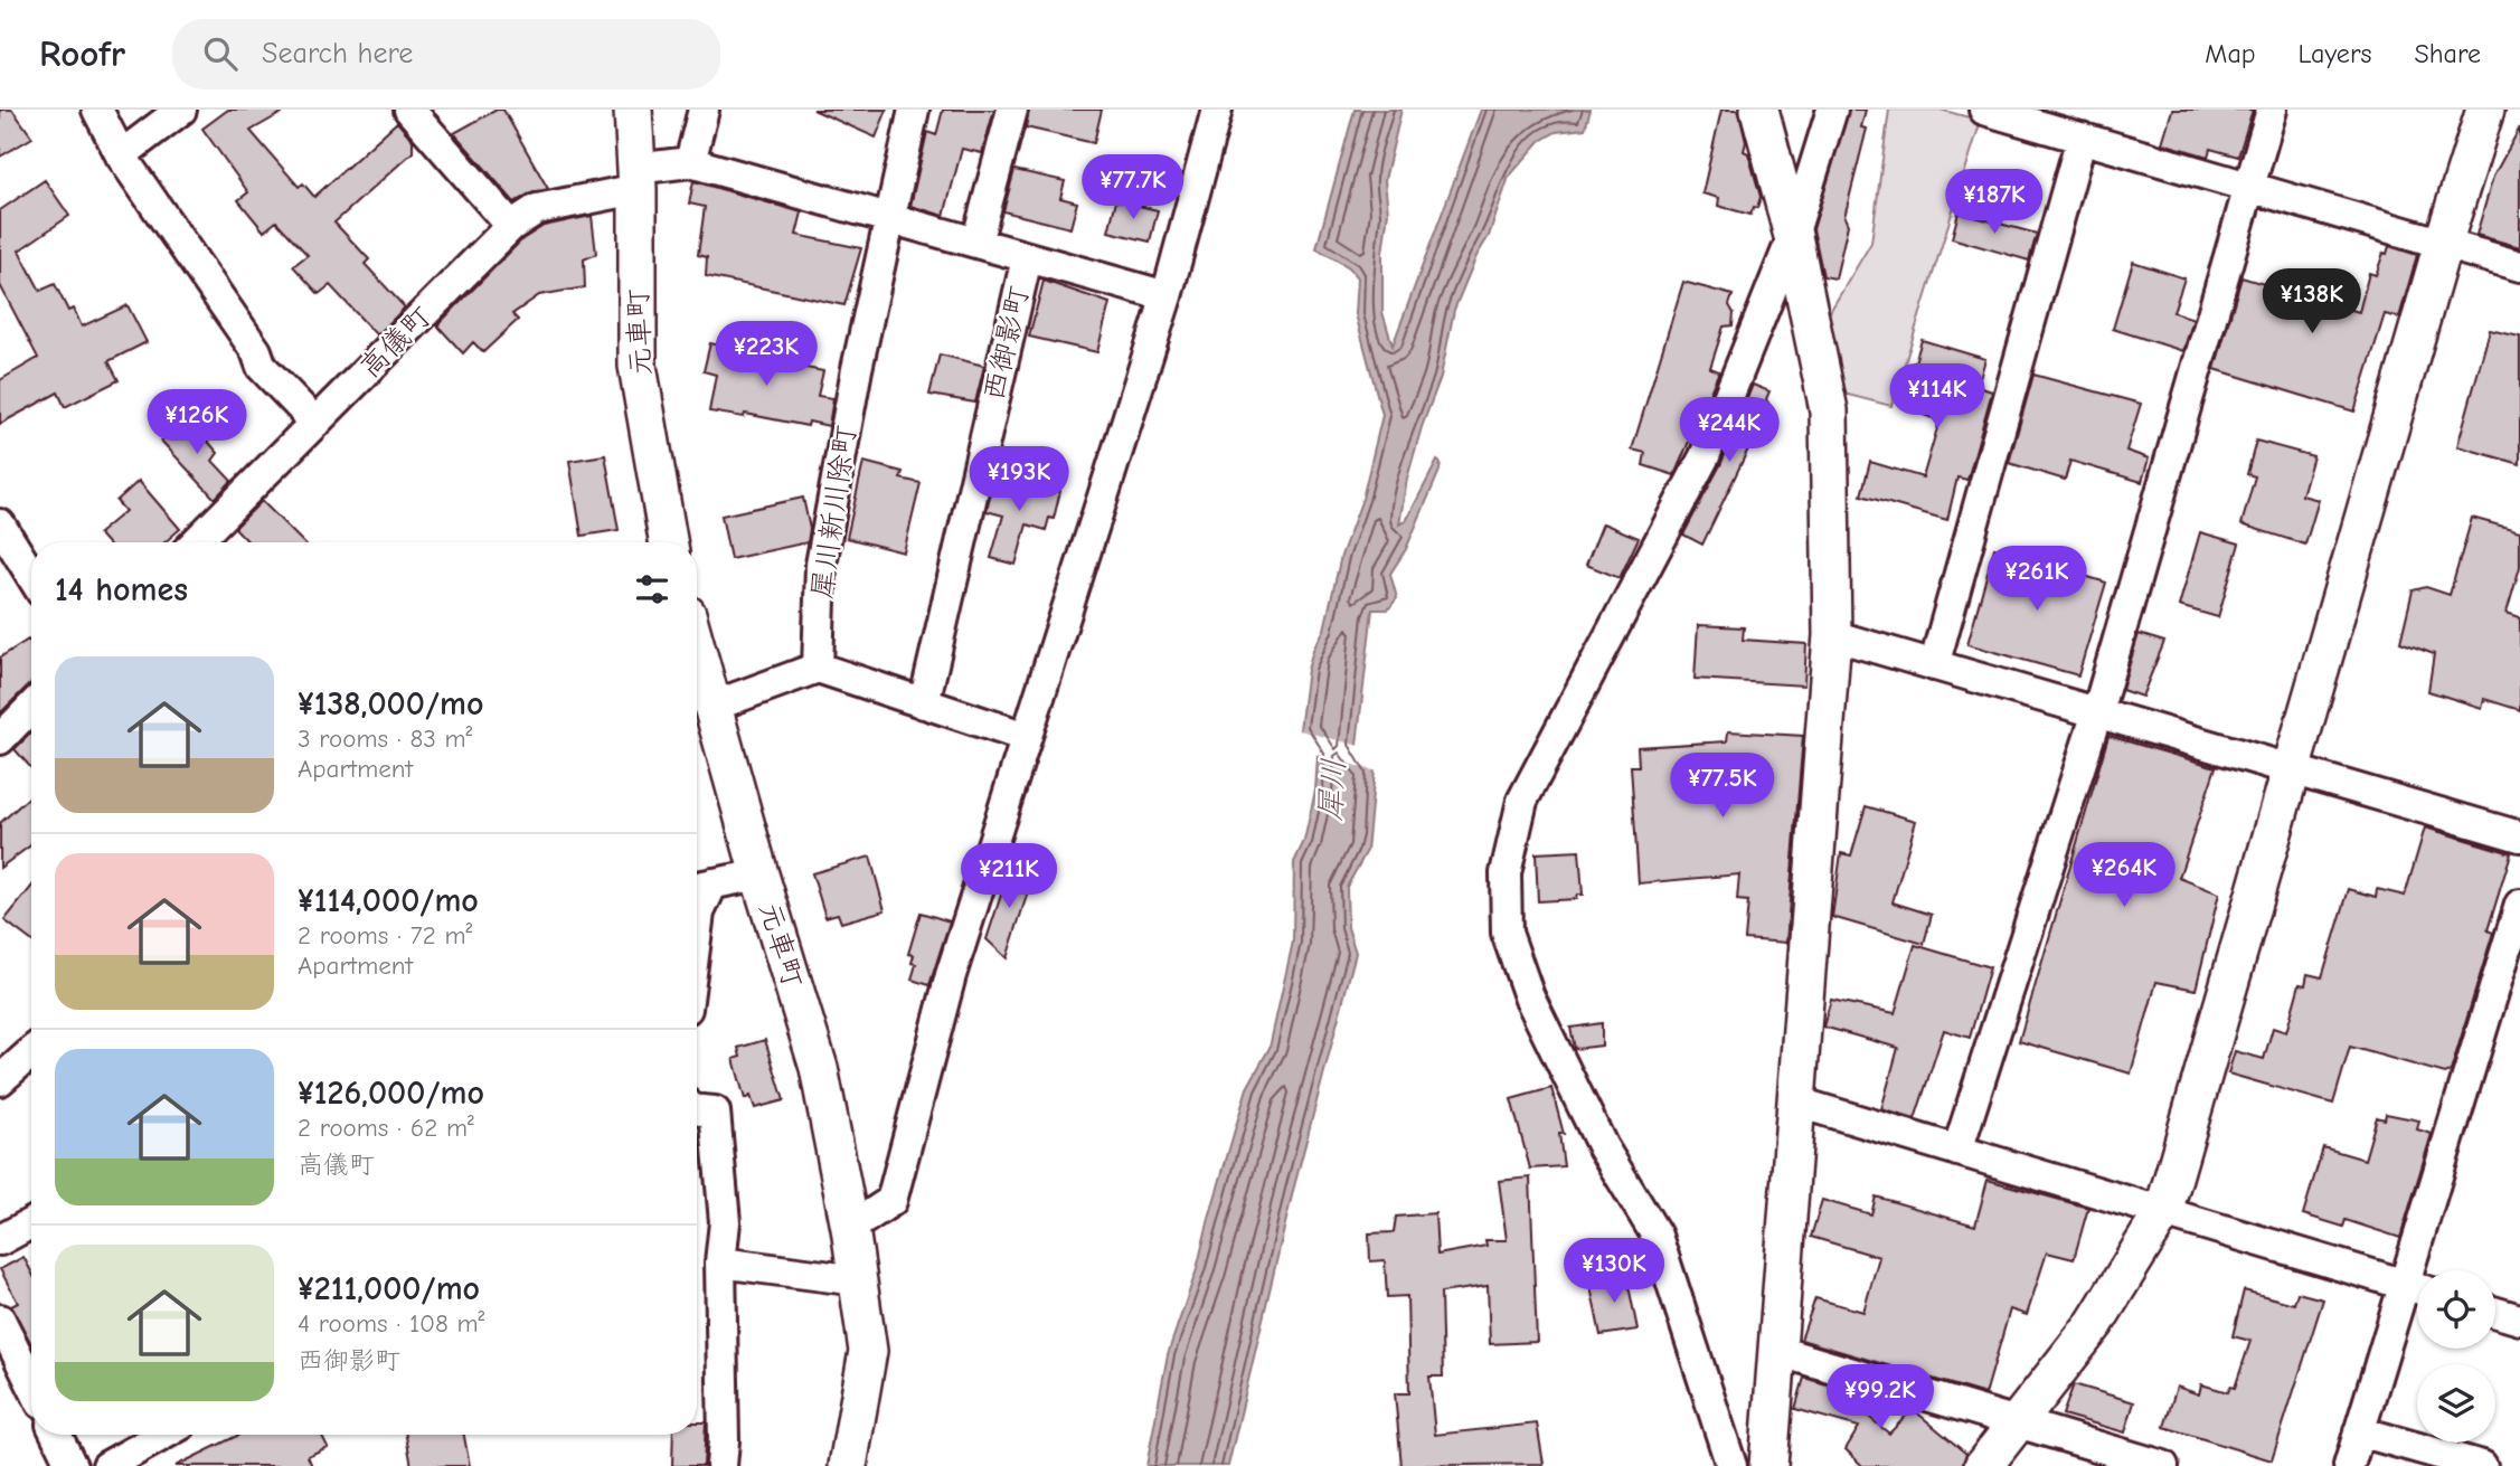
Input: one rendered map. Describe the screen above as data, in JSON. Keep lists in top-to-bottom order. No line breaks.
{"streets":{"street":["元車町","高儀町","西御影町","犀川新川除町"]},"crossings":[["元車町","高儀町"]],"water":["犀川"],"page":{"header":"Roofr","search":"Search here","nav":["Map","Layers","Share"],"price":["¥77.7K","¥187K","¥138K","¥223K","¥114K","¥126K","¥244K","¥193K","¥261K","¥77.5K","¥264K","¥211K","¥130K","¥99.2K"],"heading":"14 homes","list":[{"name":"¥138,000/mo","note":"3 rooms · 83 m² · Apartment"},{"name":"¥114,000/mo","note":"2 rooms · 72 m² · Apartment"},{"name":"¥126,000/mo","note":"2 rooms · 62 m² · 高儀町"},{"name":"¥211,000/mo","note":"4 rooms · 108 m² · 西御影町"}]}}
